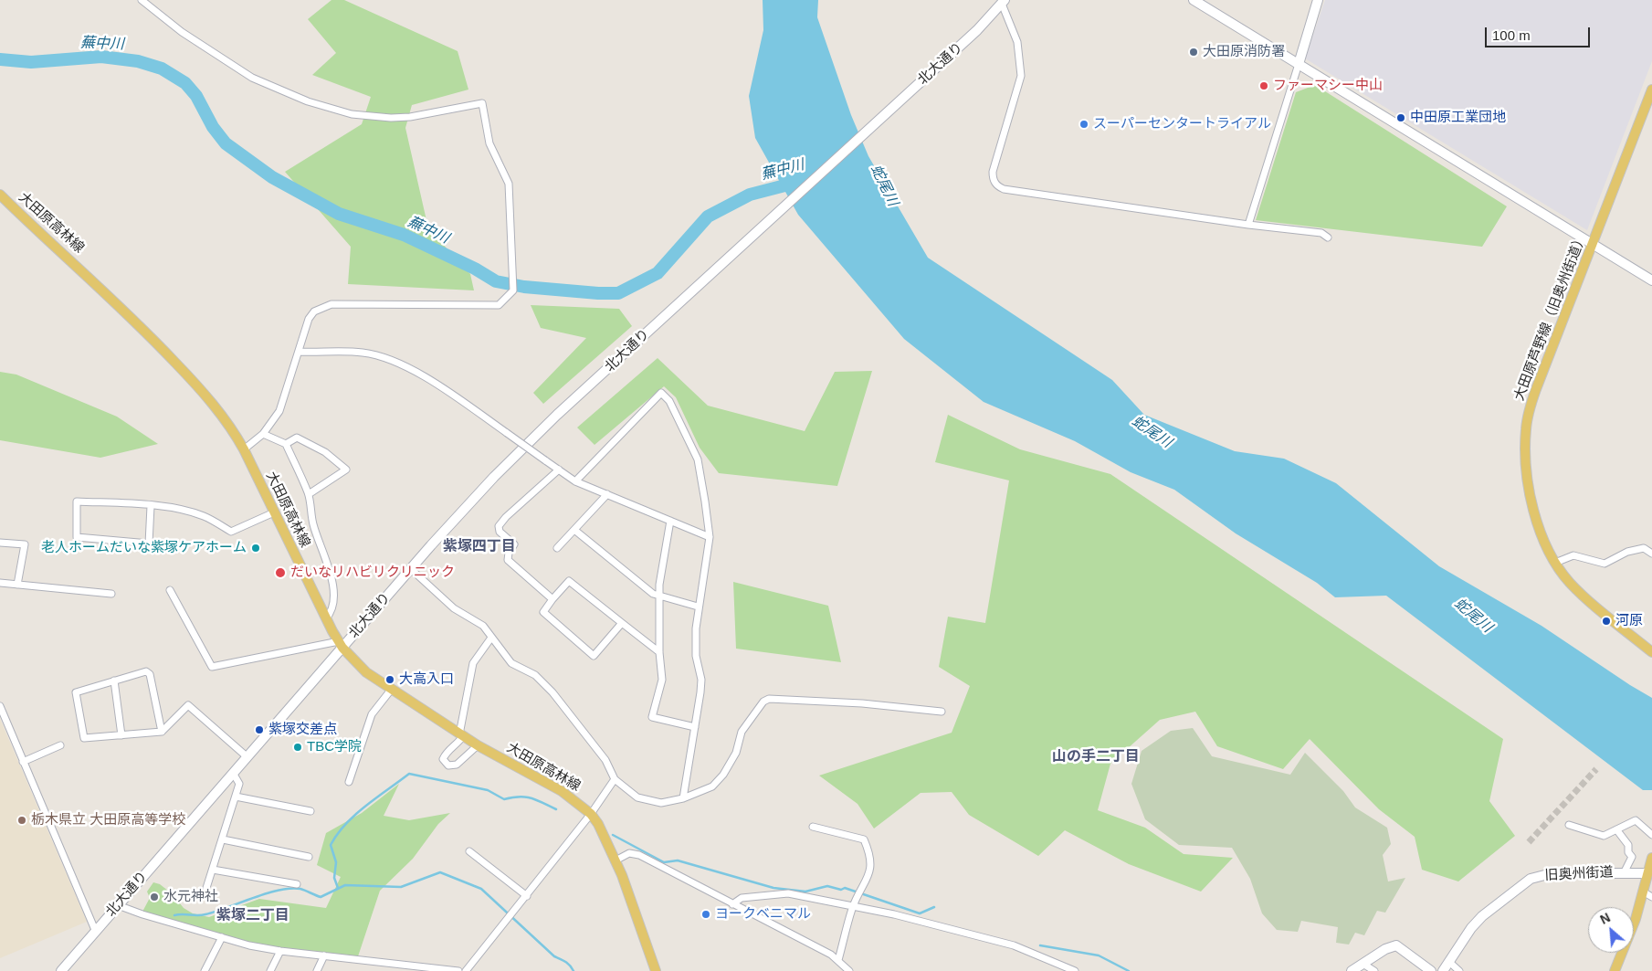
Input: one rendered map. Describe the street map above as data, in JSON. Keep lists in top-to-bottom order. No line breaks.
{"streets":{"main road":["大田原高林線","大田原芦野線（旧奥州街道）"],"street":["北大通り","旧奥州街道"]},"crossings":[["北大通り","大田原高林線"]],"districts":["紫塚四丁目","山の手二丁目","紫塚二丁目"],"water":["蕪中川","蛇尾川"],"places":["大田原消防署","ファーマシー中山","中田原工業団地","スーパーセンタートライアル","老人ホームだいな紫塚ケアホーム","だいなリハビリクリニック","河原","大高入口","紫塚交差点","TBC学院","栃木県立 大田原高等学校","水元神社","ヨークベニマル"],"scale_bar":"100 m","north":"top left"}
